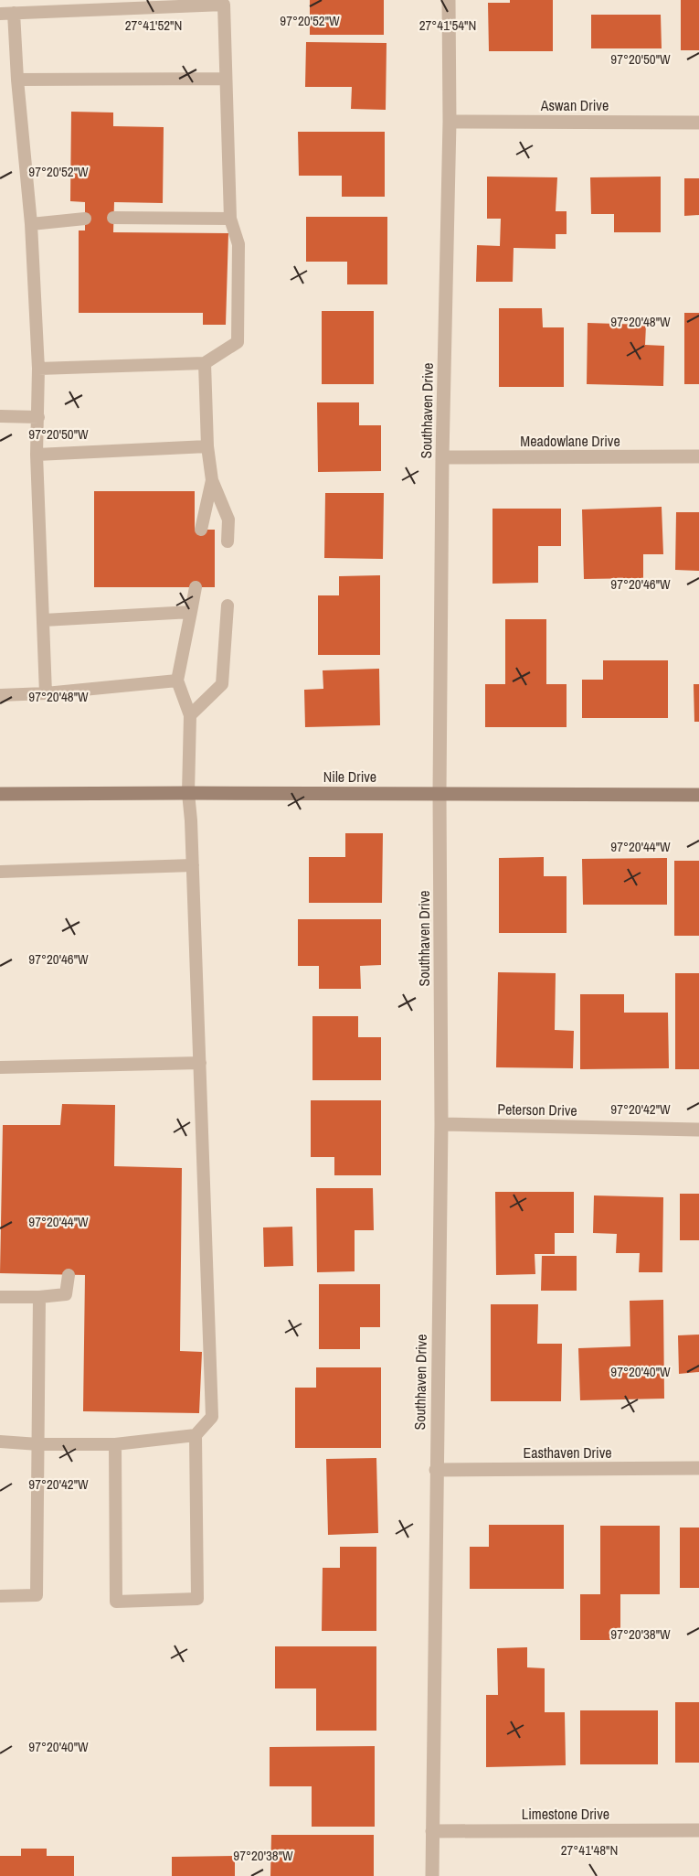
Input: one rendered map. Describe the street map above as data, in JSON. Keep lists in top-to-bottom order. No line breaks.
{"streets":{"main road":["Nile Drive"],"street":["Aswan Drive","Southhaven Drive","Meadowlane Drive","Peterson Drive","Easthaven Drive","Limestone Drive"]},"crossings":[["Aswan Drive","Southhaven Drive"],["Southhaven Drive","Meadowlane Drive"],["Southhaven Drive","Nile Drive"],["Southhaven Drive","Peterson Drive"],["Southhaven Drive","Easthaven Drive"],["Southhaven Drive","Limestone Drive"]],"coordinates":["97°20'52\"W","27°41'52\"N","27°41'54\"N","97°20'50\"W","97°20'48\"W","97°20'46\"W","97°20'44\"W","97°20'42\"W","97°20'40\"W","97°20'38\"W","27°41'48\"N"]}
